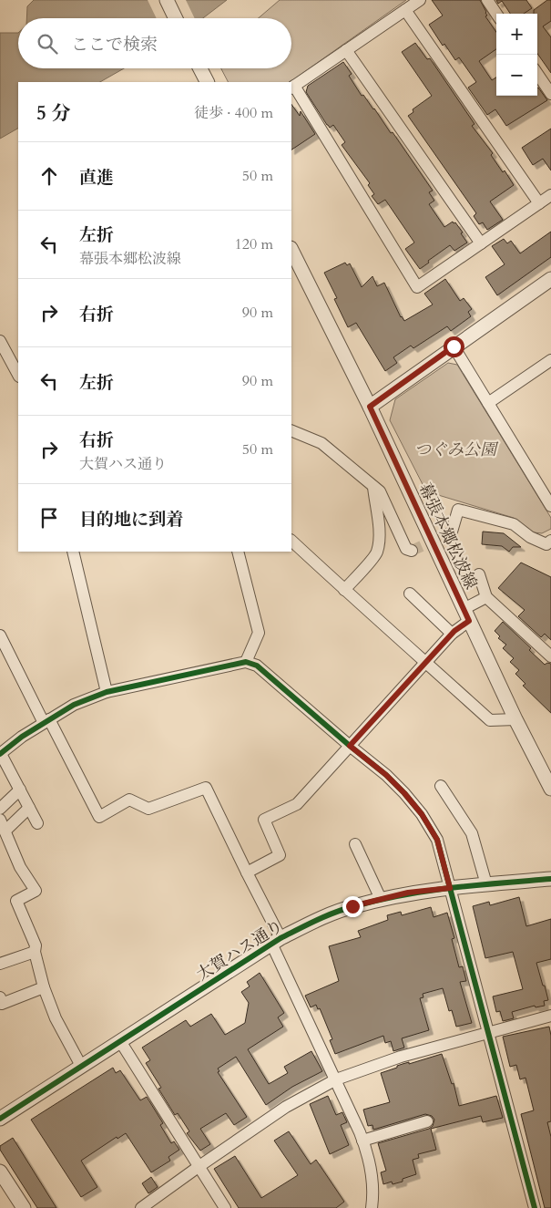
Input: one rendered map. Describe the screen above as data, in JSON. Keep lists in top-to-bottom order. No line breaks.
{"streets":{"street":["幕張本郷松波線","大賀ハス通り"]},"parks":["つぐみ公園"],"page":{"map_buttons":["+","−"],"search":"ここで検索","heading":["5 分","徒歩 · 400 m"],"list":[["直進","50 m"],["左折","幕張本郷松波線","120 m"],["右折","90 m"],["左折","90 m"],["右折","大賀ハス通り","50 m"],"目的地に到着"]}}
